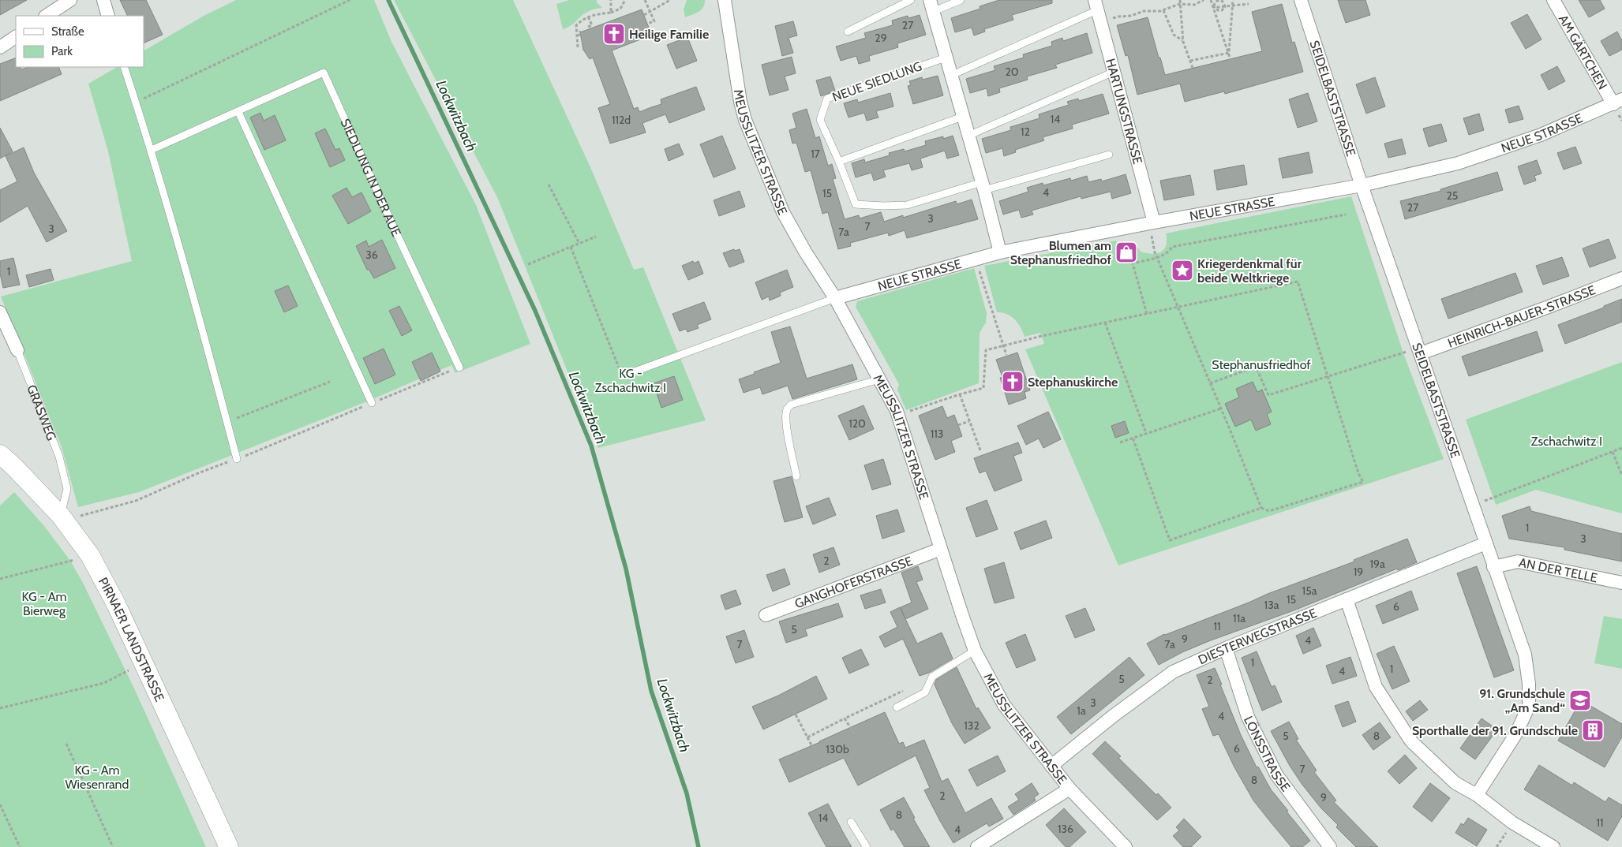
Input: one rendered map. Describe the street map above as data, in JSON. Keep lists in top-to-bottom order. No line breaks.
{"streets":{"street":["AM GÄRTCHEN","SEIDELBASTSTRASSE","HARTUNGSTRASSE","NEUE STRASSE","MEUSSLITZER STRASSE","HEINRICH-BAUER-STRASSE","GRASWEG","AN DER TELLE","GANGHOFERSTRASSE","DIESTERWEGSTRASSE","PIRNAER LANDSTRASSE","LÖNSSTRASSE"],"lane":["NEUE SIEDLUNG","SIEDLUNG IN DER AUE"]},"crossings":[["AM GÄRTCHEN","NEUE STRASSE"],["SEIDELBASTSTRASSE","NEUE STRASSE"],["SEIDELBASTSTRASSE","HEINRICH-BAUER-STRASSE"],["SEIDELBASTSTRASSE","AN DER TELLE"],["SEIDELBASTSTRASSE","DIESTERWEGSTRASSE"],["HARTUNGSTRASSE","NEUE STRASSE"],["NEUE STRASSE","MEUSSLITZER STRASSE"],["MEUSSLITZER STRASSE","GANGHOFERSTRASSE"],["MEUSSLITZER STRASSE","DIESTERWEGSTRASSE"],["GRASWEG","PIRNAER LANDSTRASSE"],["DIESTERWEGSTRASSE","LÖNSSTRASSE"]],"water":["Lockwitzbach"],"parks":["Stephanusfriedhof","KG - Zschachwitz I","Zschachwitz I","KG - Am Bierweg","KG - Am Wiesenrand"],"places":{"church":["Heilige Familie","Stephanuskirche"],"shop":["Blumen am Stephanusfriedhof"],"place":["Kriegerdenkmal für beide Weltkriege"],"school or university":["91. Grundschule „Am Sand“"],"building":["Sporthalle der 91. Grundschule"]},"house_numbers":["27","29","20","14","112d","12","17","4","15","25","27","3","7","3","7a","36","1","120","113","1","3","2","19a","19","15a","15","13a","6","11a","11","5","9","4","7","7a","1","1","4","5","2","3","1a","4","132","5","8","6","130b","7","8","2","9","8","14","11","136","4"],"legend":["Straße","Park"]}
